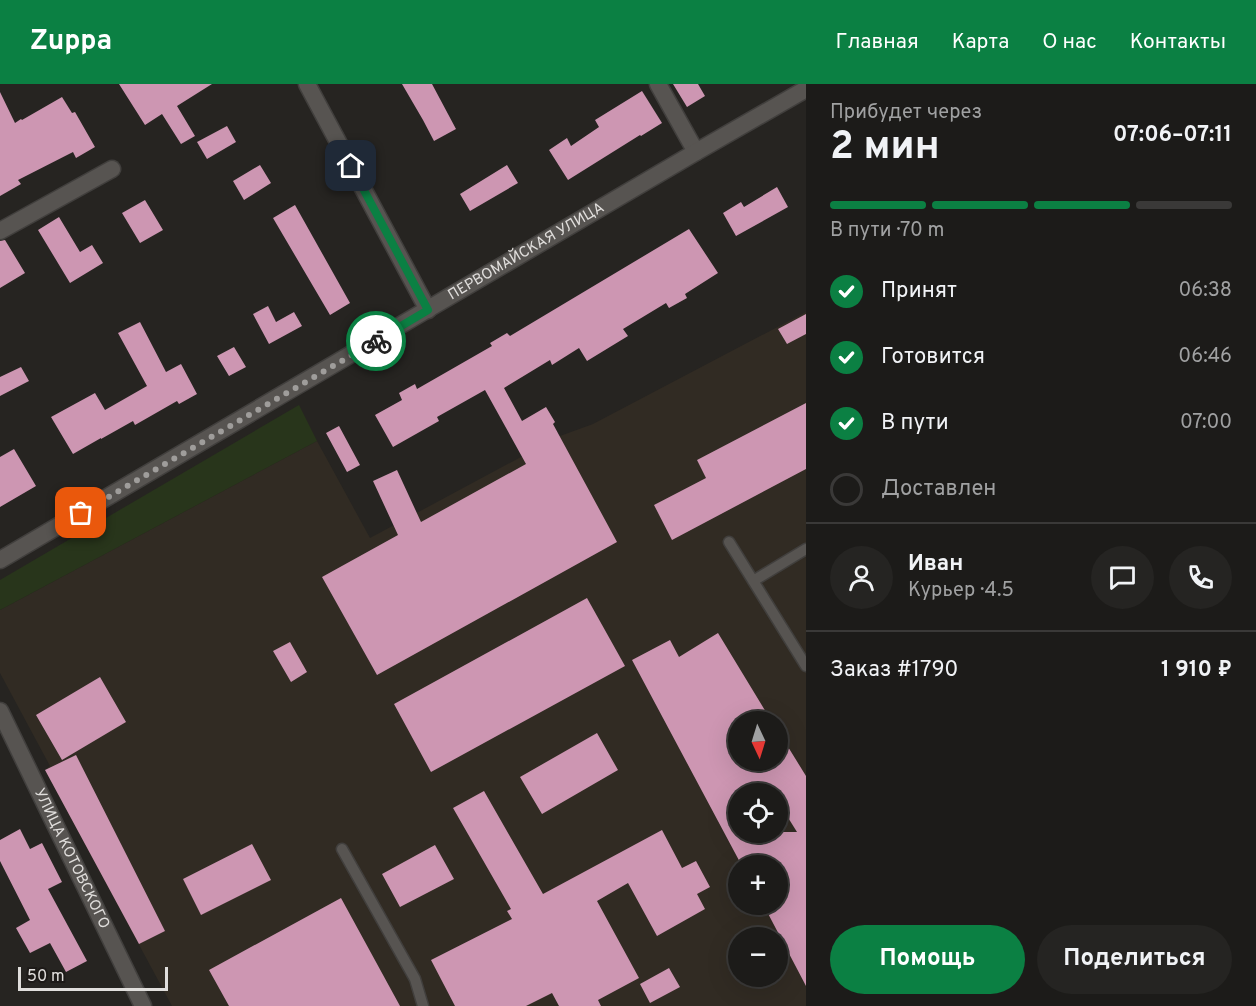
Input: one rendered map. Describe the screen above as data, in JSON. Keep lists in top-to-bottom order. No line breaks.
{"streets":{"street":["ПЕРВОМАЙСКАЯ УЛИЦА","УЛИЦА КОТОВСКОГО"]},"scale_bar":"50 m","north":"bottom","page":{"header":"Zuppa","nav":["Главная","Карта","О нас","Контакты"],"heading":["2 мин","Прибудет через","07:06–07:11"],"panel":["Иван","Курьер · 4.5","Заказ #1790","1 910 ₽"],"bar":"В пути · 70 m","list":[["Принят","06:38"],["Готовится","06:46"],["В пути","07:00"],"Доставлен"],"map_buttons":["+","−"],"buttons":["Помощь","Поделиться"],"scale":"50 m"}}
